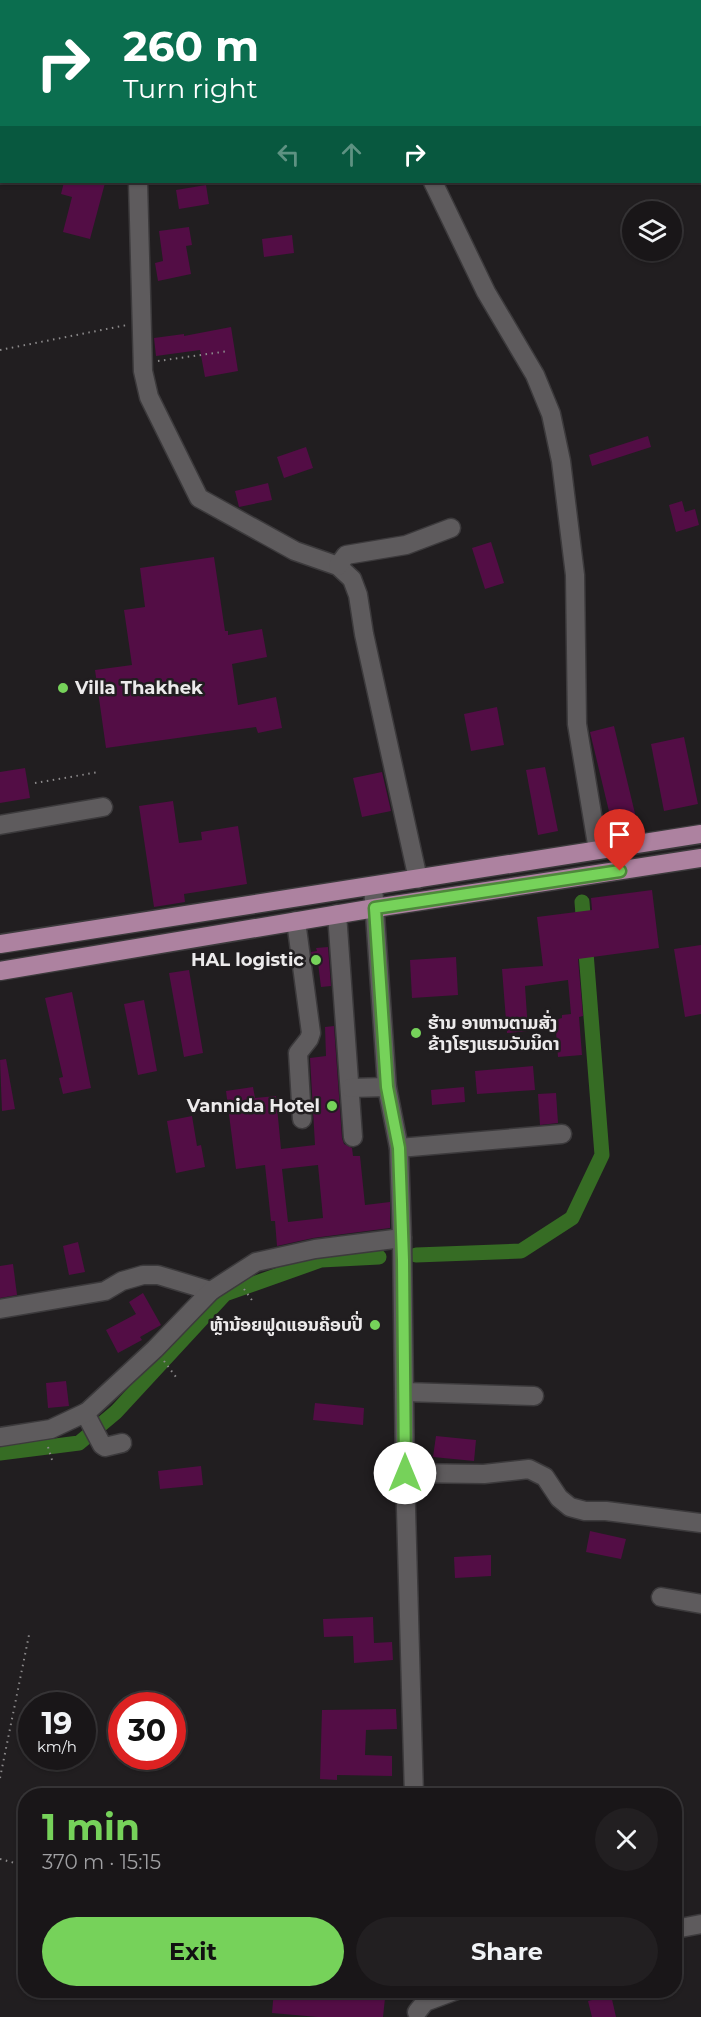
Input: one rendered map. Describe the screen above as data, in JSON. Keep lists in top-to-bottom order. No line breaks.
{"places":["Villa Thakhek","HAL logistic","ຮ້ານ ອາຫານຕາມສັ່ງ ຂ້າງໂຮງແຮມວັນນິດາ","Vannida Hotel","ຫຼ້ານ້ອຍຟູດແອນຄ໊ອບປີ່"],"page":{"turn":["260 m","Turn right"],"speed":"19 km/h","limit":"30","heading":["1 min","370 m · 15:15"],"buttons":["Exit","Share"]}}
